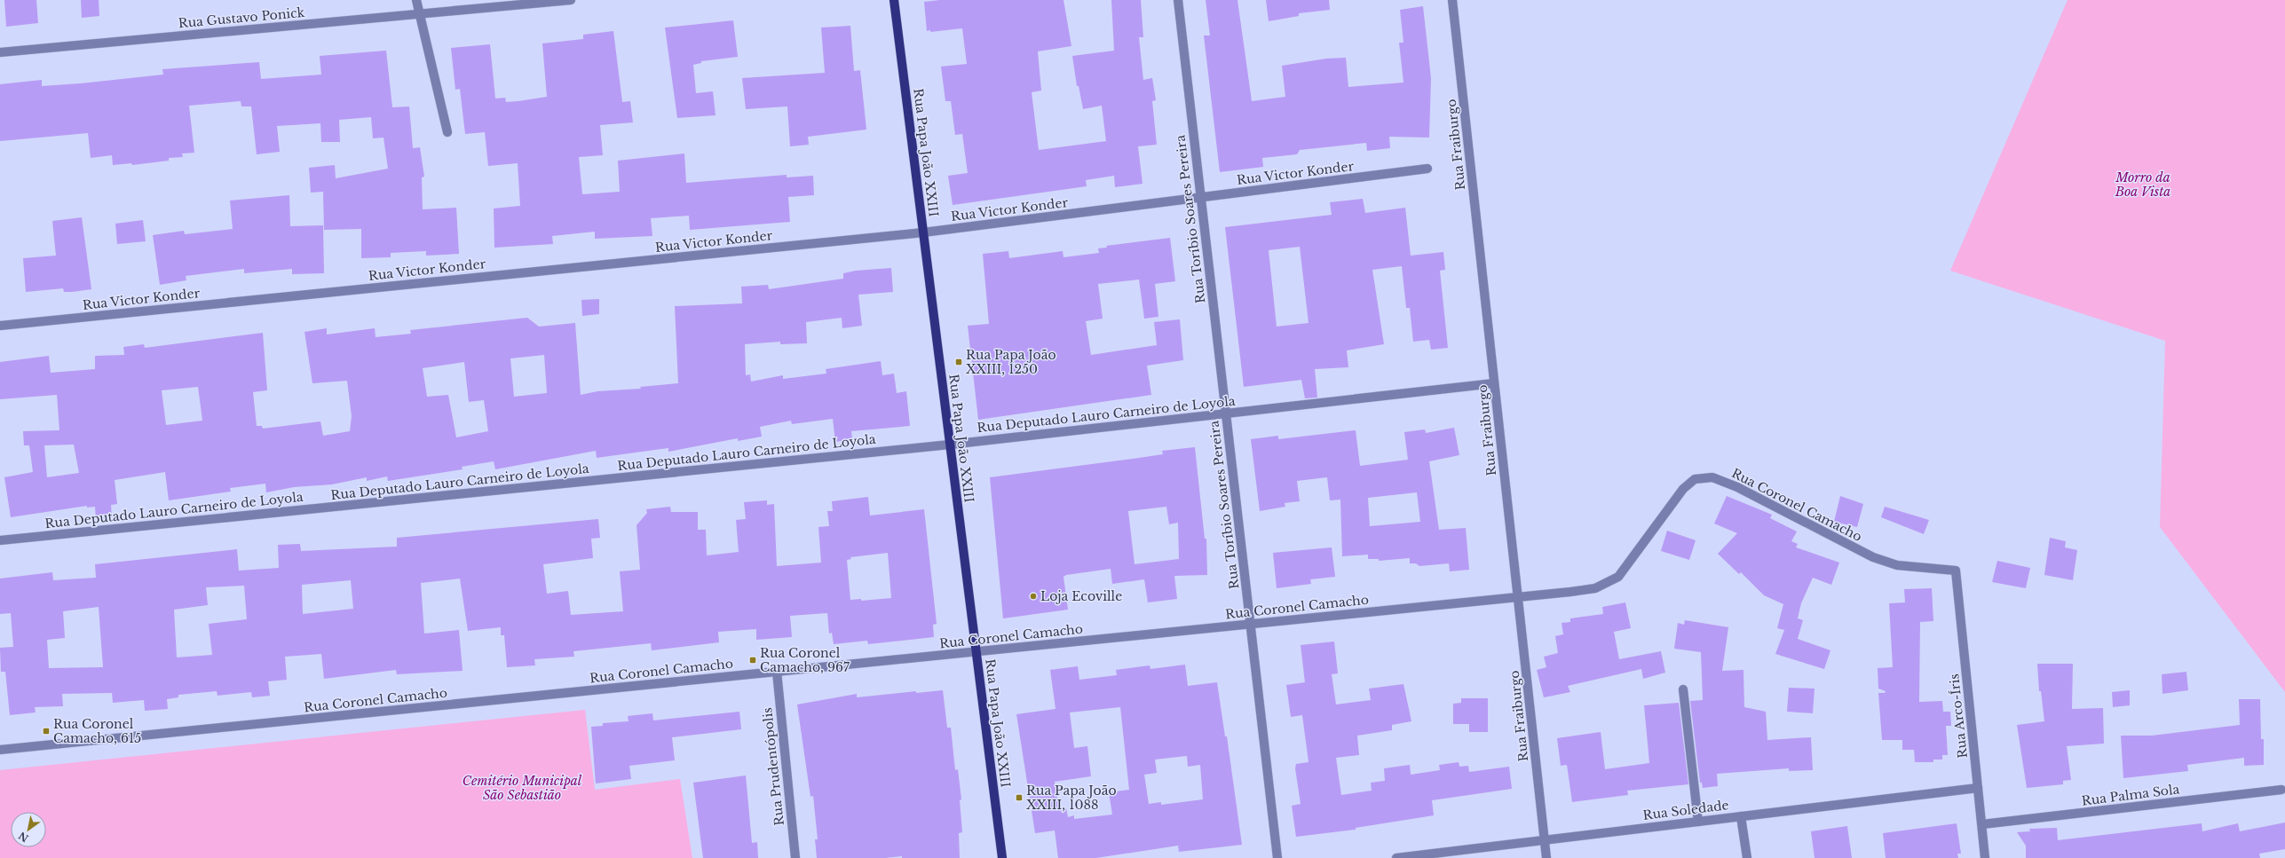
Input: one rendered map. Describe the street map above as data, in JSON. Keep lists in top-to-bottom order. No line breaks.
{"streets":{"main road":["Rua Papa João XXIII"],"street":["Rua Gustavo Ponick","Rua Fraiburgo","Rua Victor Konder","Rua Toríbio Soares Pereira","Rua Deputado Lauro Carneiro de Loyola","Rua Coronel Camacho","Rua Arco-Íris","Rua Prudentópolis","Rua Palma Sola","Rua Soledade"]},"crossings":[["Rua Fraiburgo","Rua Deputado Lauro Carneiro de Loyola"],["Rua Fraiburgo","Rua Coronel Camacho"],["Rua Fraiburgo","Rua Soledade"],["Rua Papa João XXIII","Rua Victor Konder"],["Rua Papa João XXIII","Rua Deputado Lauro Carneiro de Loyola"],["Rua Papa João XXIII","Rua Coronel Camacho"],["Rua Victor Konder","Rua Toríbio Soares Pereira"],["Rua Toríbio Soares Pereira","Rua Deputado Lauro Carneiro de Loyola"],["Rua Toríbio Soares Pereira","Rua Coronel Camacho"],["Rua Coronel Camacho","Rua Arco-Íris"],["Rua Coronel Camacho","Rua Prudentópolis"],["Rua Arco-Íris","Rua Palma Sola"],["Rua Arco-Íris","Rua Soledade"]],"parks":["Morro da Boa Vista","Cemitério Municipal São Sebastião"],"places":{"transit":["Rua Papa João XXIII, 1250","Rua Coronel Camacho, 967","Rua Coronel Camacho, 615","Rua Papa João XXIII, 1088"],"other":["Loja Ecoville"]},"north":"bottom left"}
